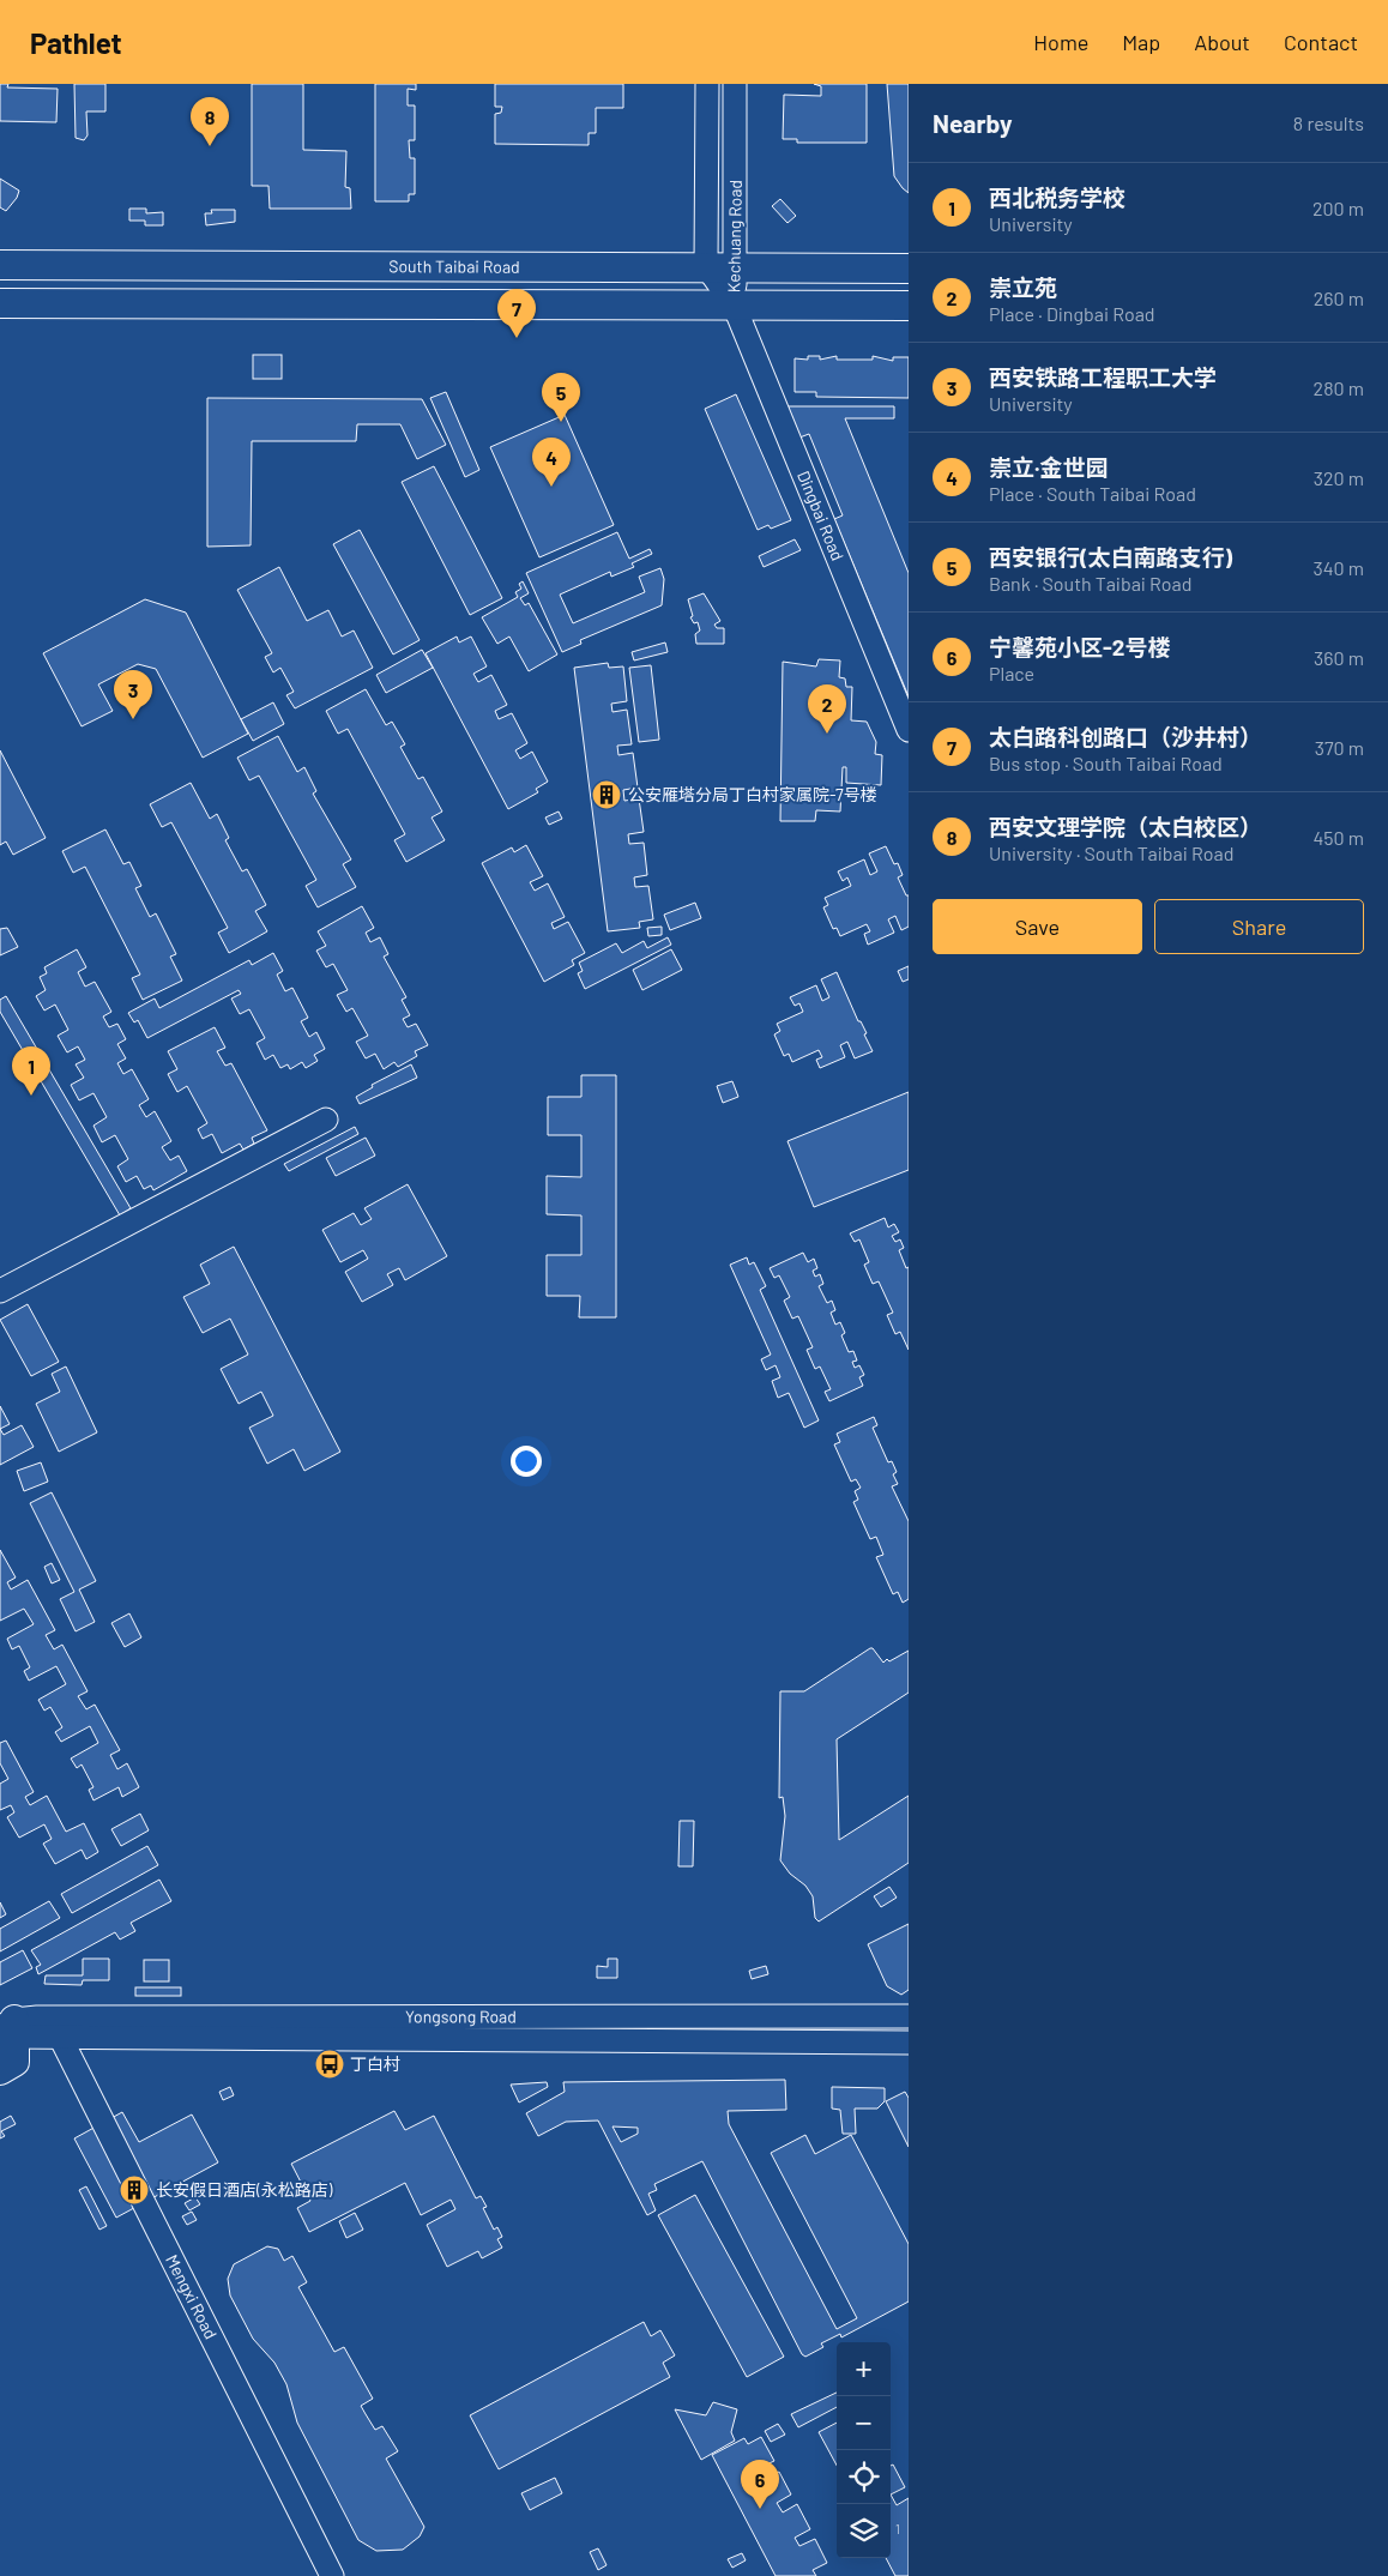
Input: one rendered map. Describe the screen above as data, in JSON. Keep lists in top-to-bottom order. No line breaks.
{"streets":{"main road":["South Taibai Road","Yongsong Road"],"street":["Kechuang Road","Dingbai Road","Mengxi Road"]},"crossings":[["Kechuang Road","South Taibai Road"],["Kechuang Road","Dingbai Road"],["Yongsong Road","Mengxi Road"]],"places":{"building":["公安雁塔分局丁白村家属院-7号楼","长安假日酒店(永松路店)"],"bus stop":["丁白村"]},"house_numbers":["1"],"page":{"header":"Pathlet","nav":["Home","Map","About","Contact"],"heading":["Nearby","8 results"],"pins":["8","7","5","4","3","2","1","6"],"list":[{"mark":"1","name":"西北税务学校","note":"University","value":"200 m"},{"mark":"2","name":"崇立苑","note":"Place · Dingbai Road","value":"260 m"},{"mark":"3","name":"西安铁路工程职工大学","note":"University","value":"280 m"},{"mark":"4","name":"崇立·金世园","note":"Place · South Taibai Road","value":"320 m"},{"mark":"5","name":"西安银行(太白南路支行)","note":"Bank · South Taibai Road","value":"340 m"},{"mark":"6","name":"宁馨苑小区-2号楼","note":"Place","value":"360 m"},{"mark":"7","name":"太白路科创路口（沙井村）","note":"Bus stop · South Taibai Road","value":"370 m"},{"mark":"8","name":"西安文理学院（太白校区）","note":"University · South Taibai Road","value":"450 m"}],"buttons":["Save","Share"],"map_buttons":["+","−"]}}
